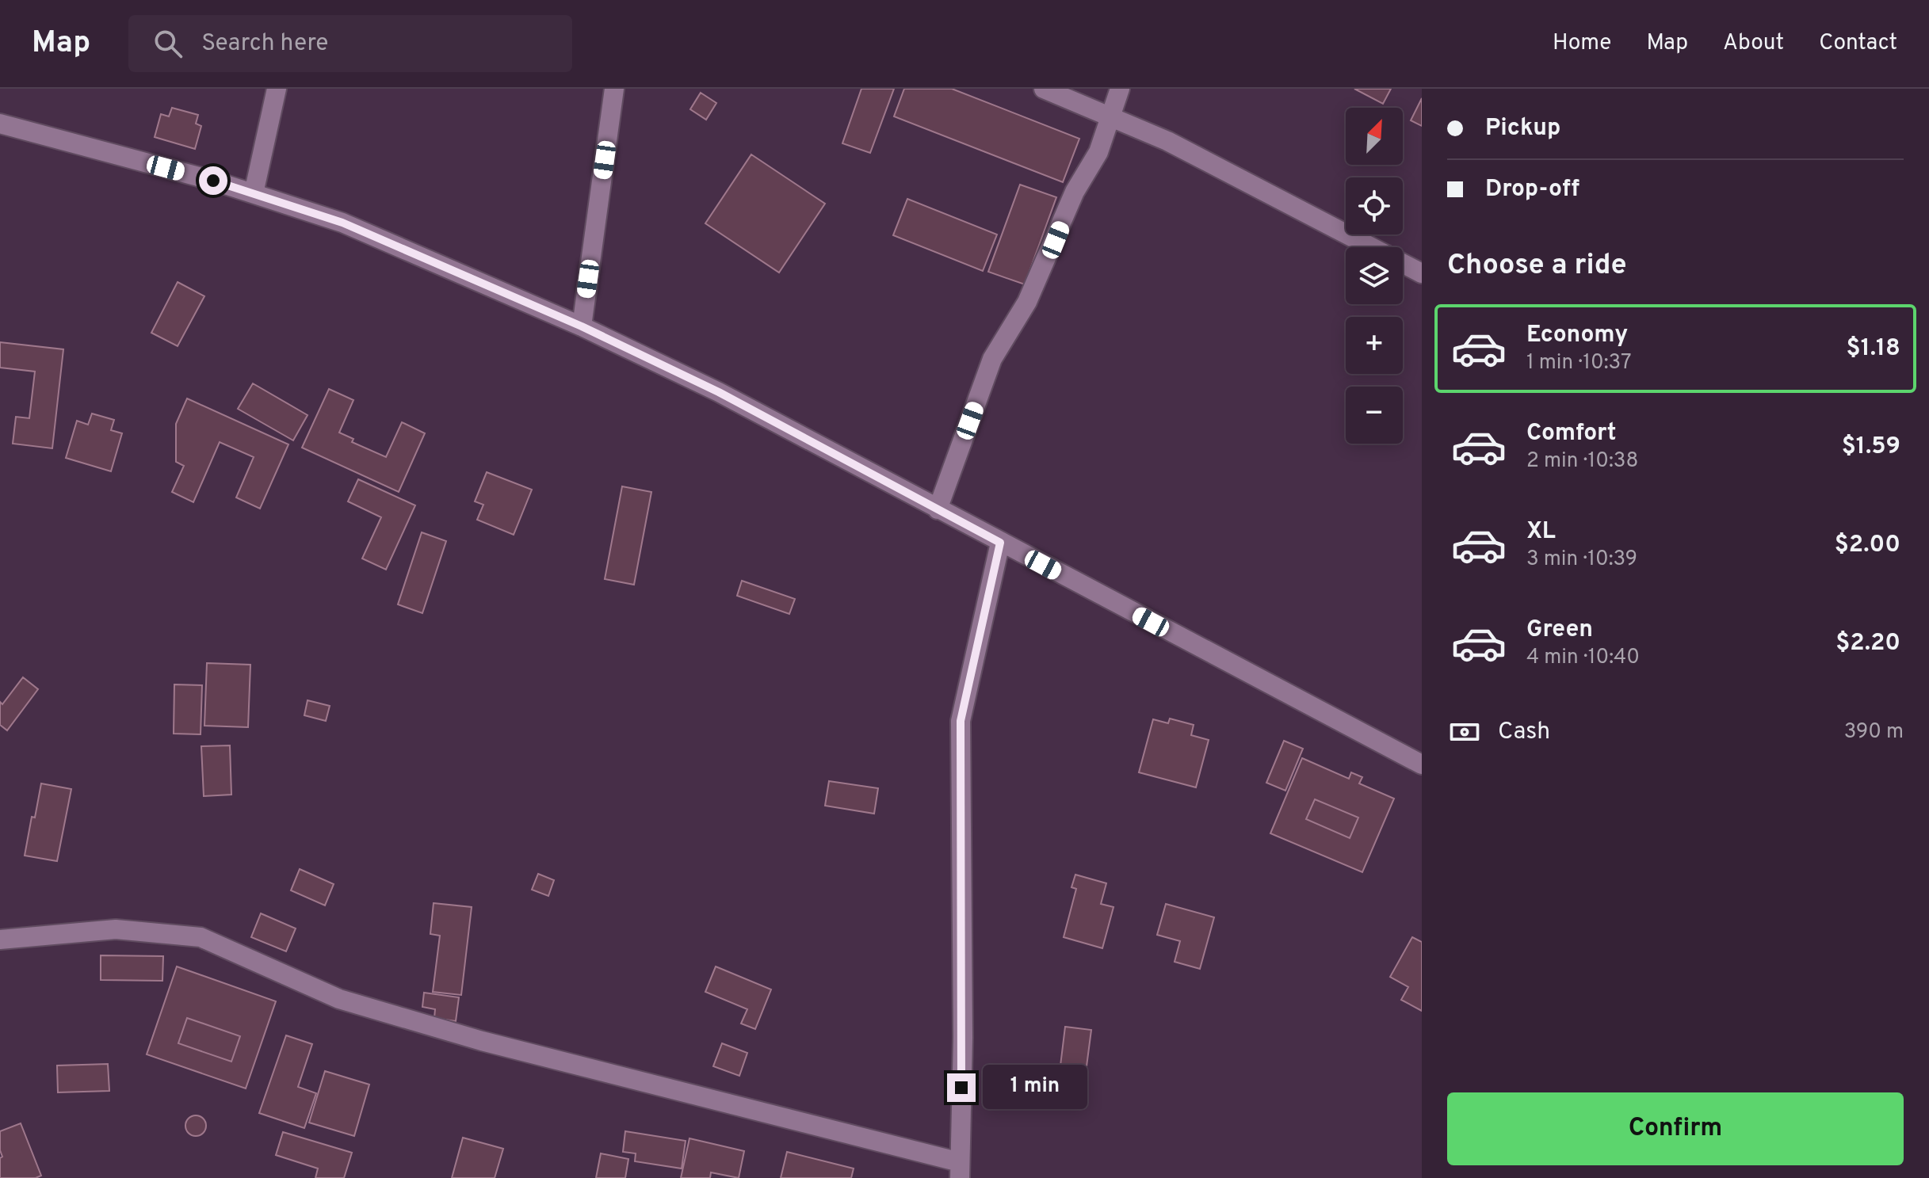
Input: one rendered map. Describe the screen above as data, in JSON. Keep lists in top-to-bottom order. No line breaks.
{"north":"top right","page":{"header":"Map","search":"Search here","nav":["Home","Map","About","Contact"],"banner":["Pickup","Drop-off"],"map_buttons":["+","−"],"heading":"Choose a ride","list":[{"name":"Economy","note":"1 min · 10:37","value":"$1.18"},{"name":"Comfort","note":"2 min · 10:38","value":"$1.59"},{"name":"XL","note":"3 min · 10:39","value":"$2.00"},{"name":"Green","note":"4 min · 10:40","value":"$2.20"}],"pay":["Cash","390 m"],"bubble":"1 min","buttons":"Confirm"}}
